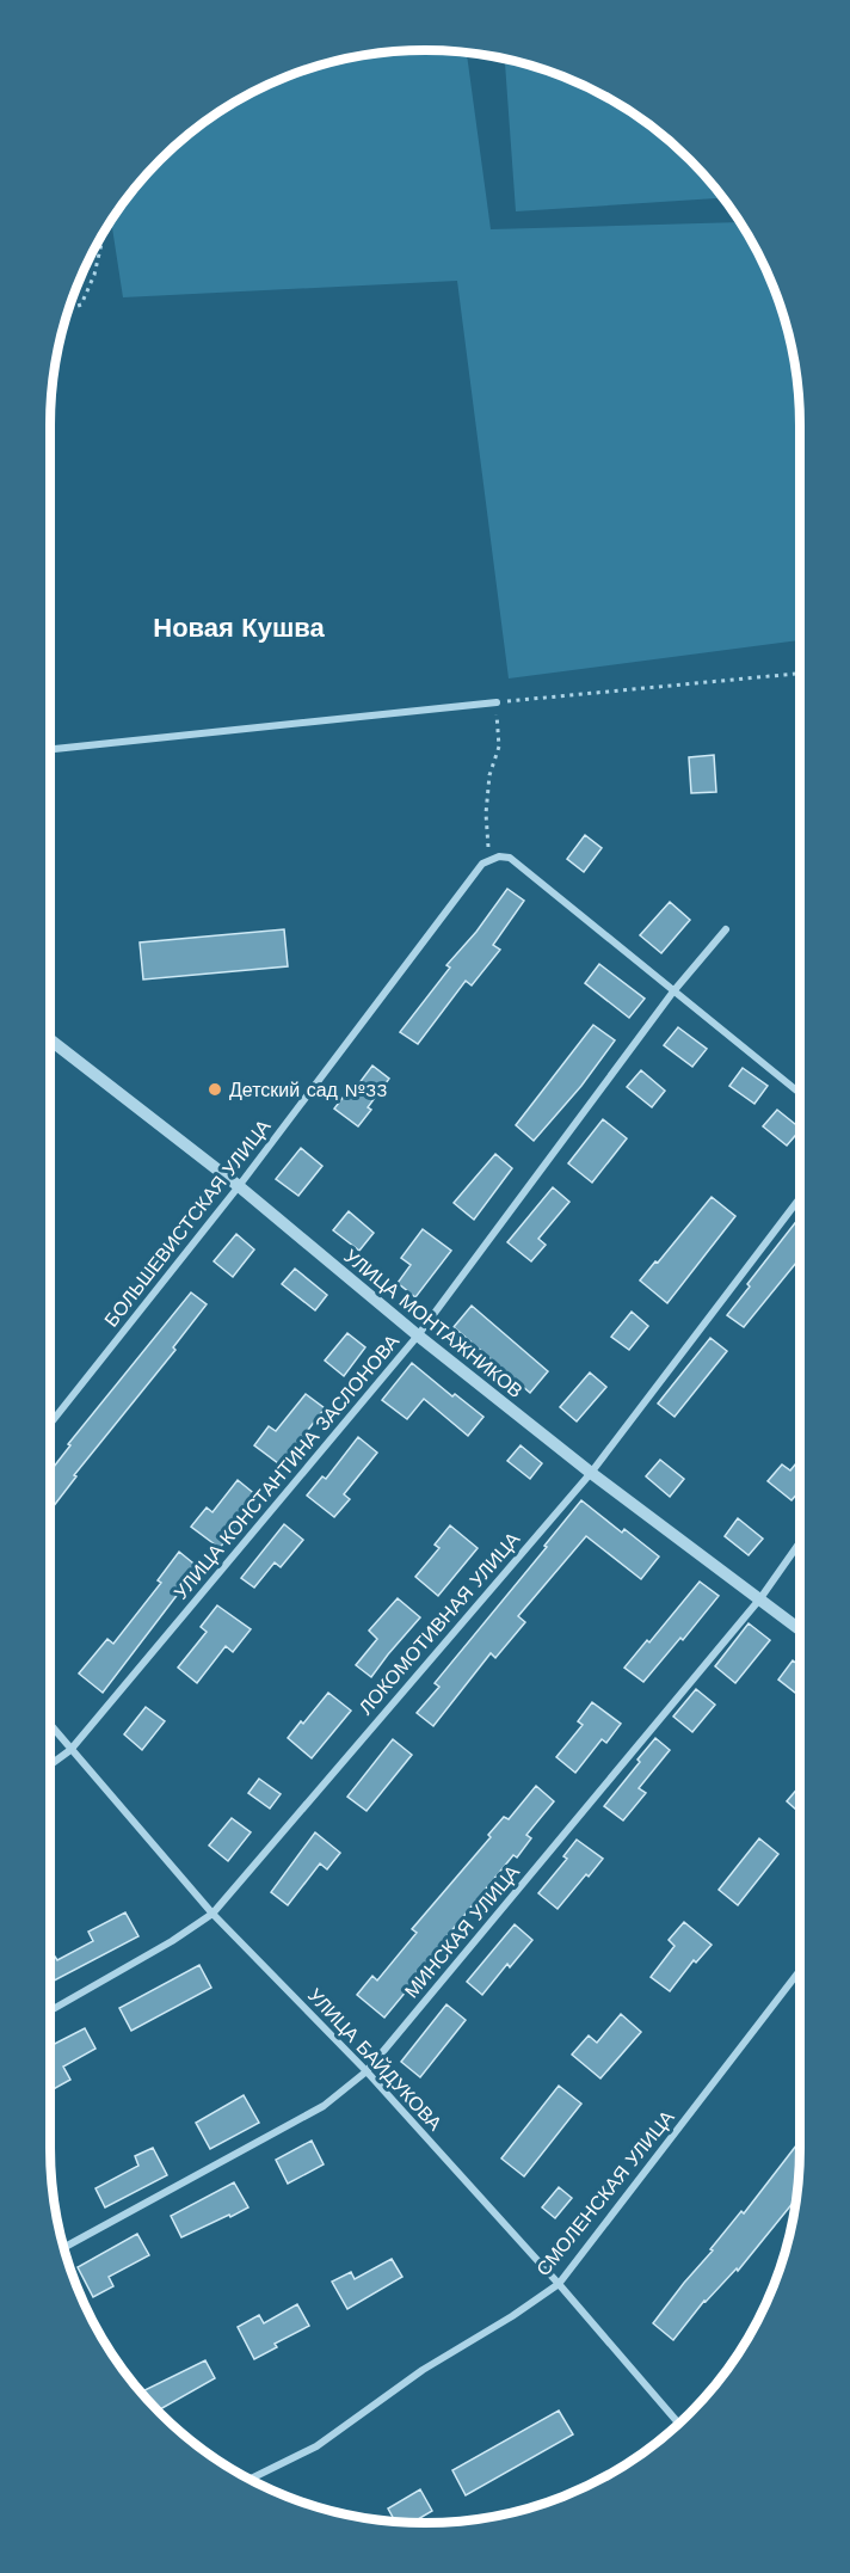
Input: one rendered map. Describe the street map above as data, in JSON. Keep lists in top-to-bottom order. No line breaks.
{"streets":{"street":["БОЛЬШЕВИСТСКАЯ УЛИЦА","УЛИЦА МОНТАЖНИКОВ","УЛИЦА КОНСТАНТИНА ЗАСЛОНОВА","ЛОКОМОТИВНАЯ УЛИЦА","МИНСКАЯ УЛИЦА","УЛИЦА БАЙДУКОВА","СМОЛЕНСКАЯ УЛИЦА"]},"crossings":[["БОЛЬШЕВИСТСКАЯ УЛИЦА","УЛИЦА МОНТАЖНИКОВ"],["УЛИЦА МОНТАЖНИКОВ","УЛИЦА КОНСТАНТИНА ЗАСЛОНОВА"],["УЛИЦА МОНТАЖНИКОВ","ЛОКОМОТИВНАЯ УЛИЦА"],["УЛИЦА МОНТАЖНИКОВ","МИНСКАЯ УЛИЦА"],["УЛИЦА КОНСТАНТИНА ЗАСЛОНОВА","УЛИЦА БАЙДУКОВА"],["ЛОКОМОТИВНАЯ УЛИЦА","УЛИЦА БАЙДУКОВА"],["МИНСКАЯ УЛИЦА","УЛИЦА БАЙДУКОВА"],["УЛИЦА БАЙДУКОВА","СМОЛЕНСКАЯ УЛИЦА"]],"districts":["Новая Кушва"],"places":["Детский сад №33"]}
